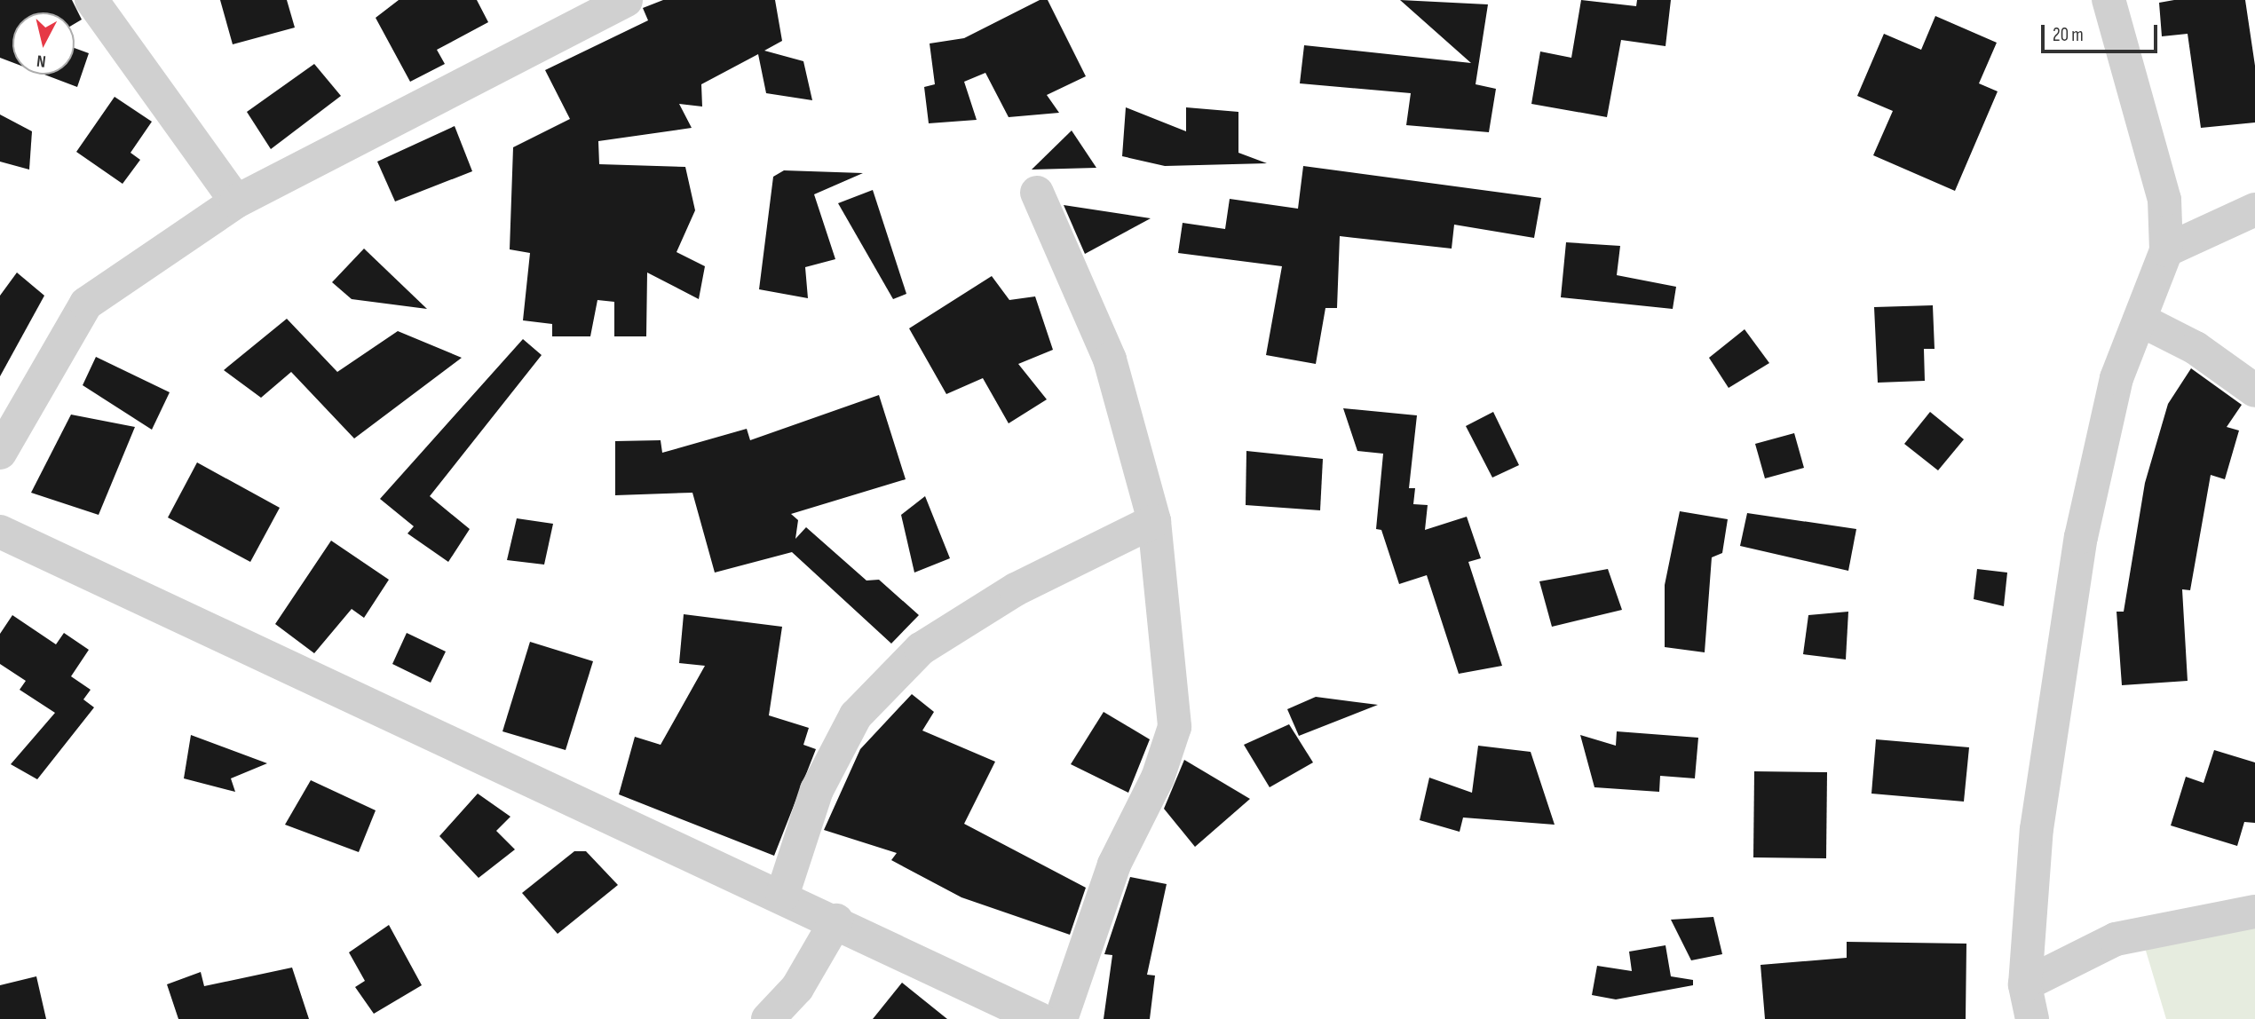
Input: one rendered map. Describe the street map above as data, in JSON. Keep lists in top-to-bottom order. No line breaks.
{"scale_bar":"20 m","north":"bottom"}
